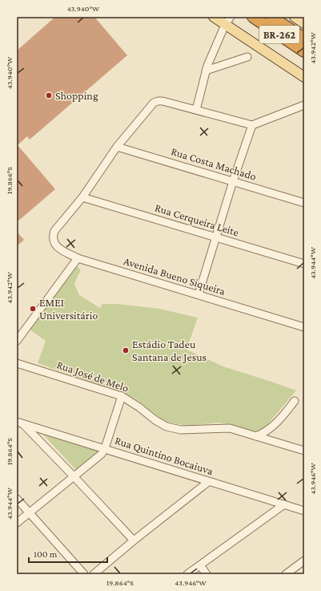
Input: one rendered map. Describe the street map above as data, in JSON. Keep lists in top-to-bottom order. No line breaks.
{"streets":{"highway":["BR-262"],"street":["Rua Costa Machado","Rua Cerqueira Leite","Avenida Bueno Siqueira","Rua José de Melo","Rua Quintino Bocaiuva"]},"crossings":[["Rua Cerqueira Leite","Avenida Bueno Siqueira"]],"places":["Shopping","EMEI Universitário","Estádio Tadeu Santana de Jesus"],"scale_bar":"100 m","coordinates":["43.940°W","43.942°W","19.866°S","43.944°W","19.864°S","43.946°W"]}
